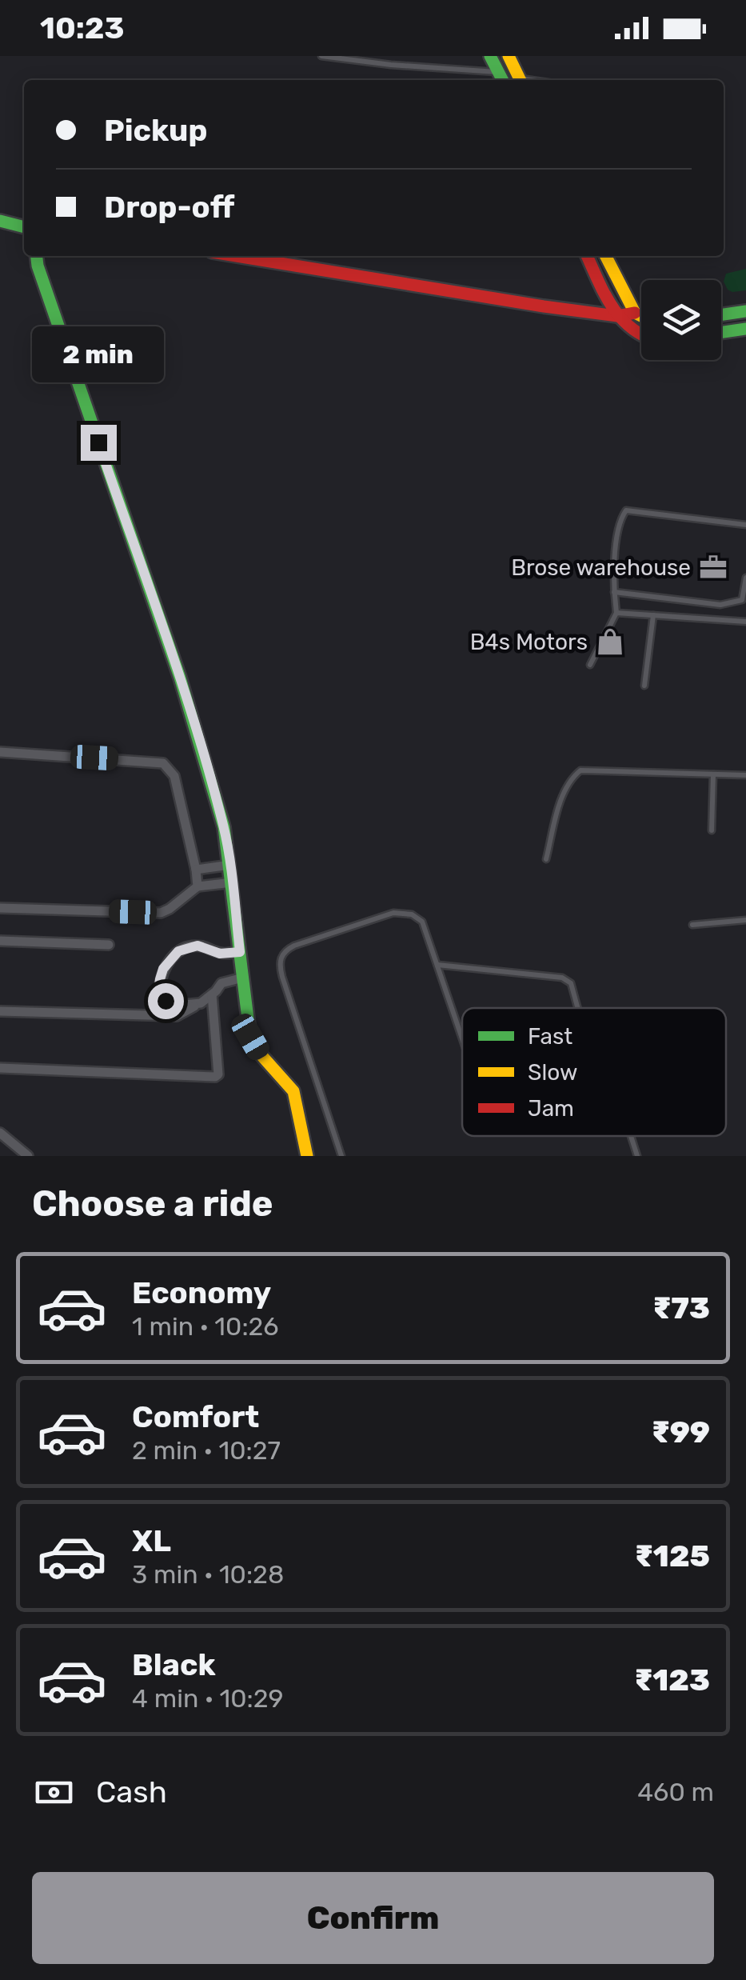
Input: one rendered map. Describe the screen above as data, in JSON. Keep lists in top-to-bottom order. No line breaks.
{"places":{"office":["Brose warehouse"],"shop":["B4s Motors"]},"legend":["Fast","Slow","Jam"],"page":{"status":"10:23","banner":["Pickup","Drop-off"],"bubble":"2 min","heading":"Choose a ride","list":[{"name":"Economy","note":"1 min · 10:26","value":"₹73"},{"name":"Comfort","note":"2 min · 10:27","value":"₹99"},{"name":"XL","note":"3 min · 10:28","value":"₹125"},{"name":"Black","note":"4 min · 10:29","value":"₹123"}],"pay":["Cash","460 m"],"buttons":"Confirm"}}
